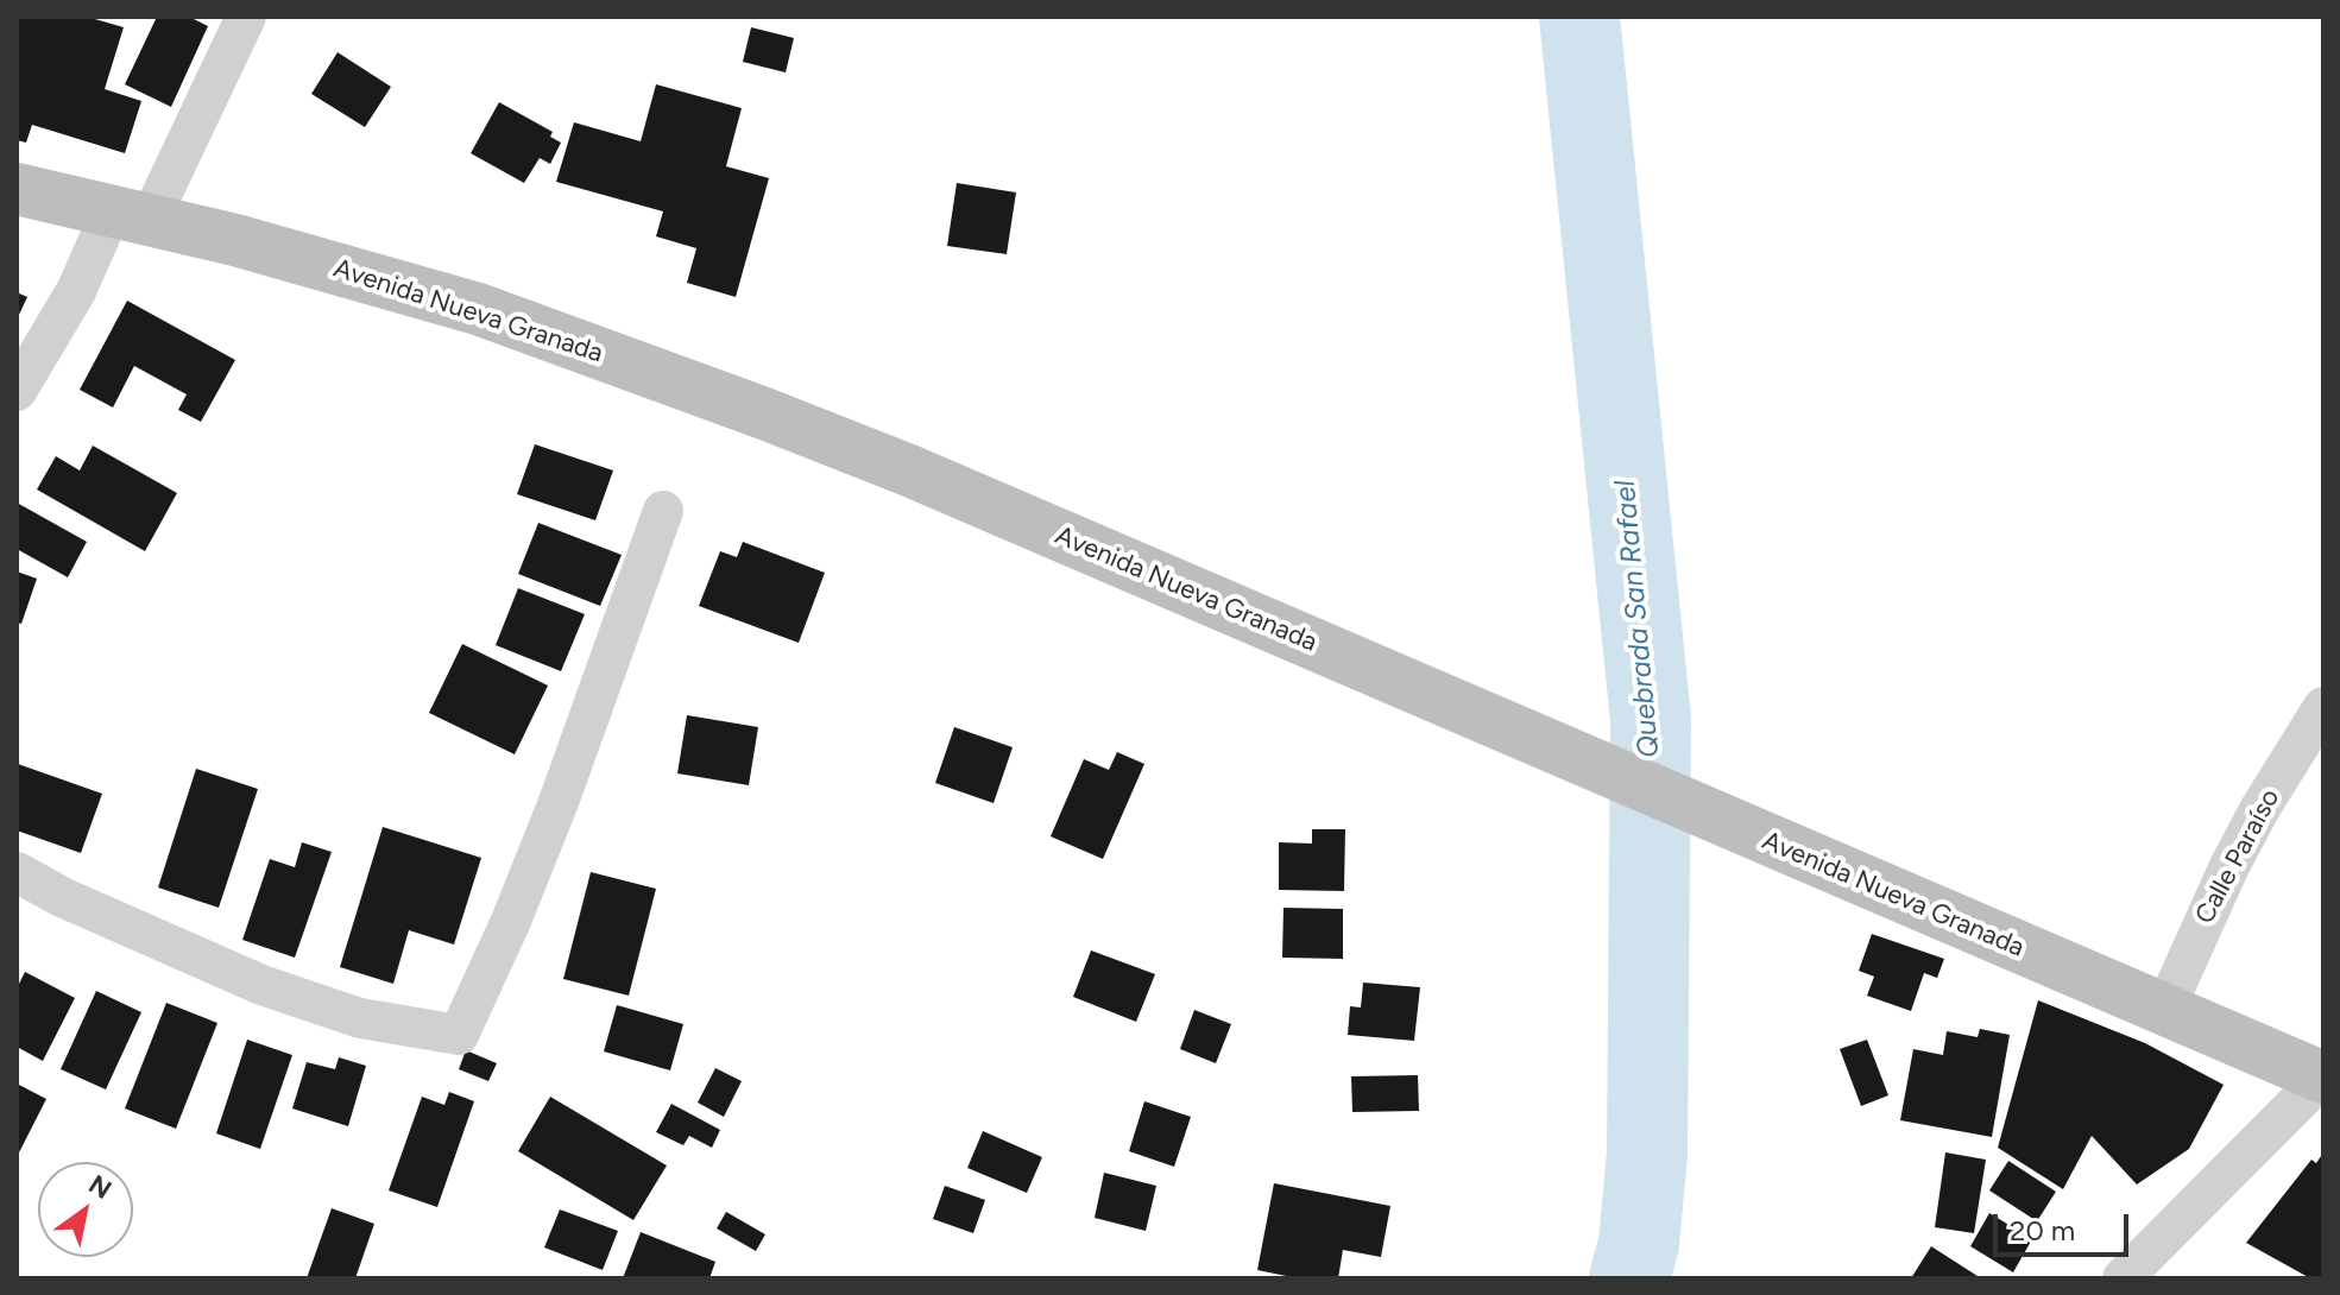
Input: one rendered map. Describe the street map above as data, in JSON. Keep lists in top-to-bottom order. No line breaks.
{"streets":{"street":["Avenida Nueva Granada","Calle Paraíso"]},"crossings":[["Avenida Nueva Granada","Calle Paraíso"]],"water":["Quebrada San Rafael"],"scale_bar":"20 m","north":"top right"}
